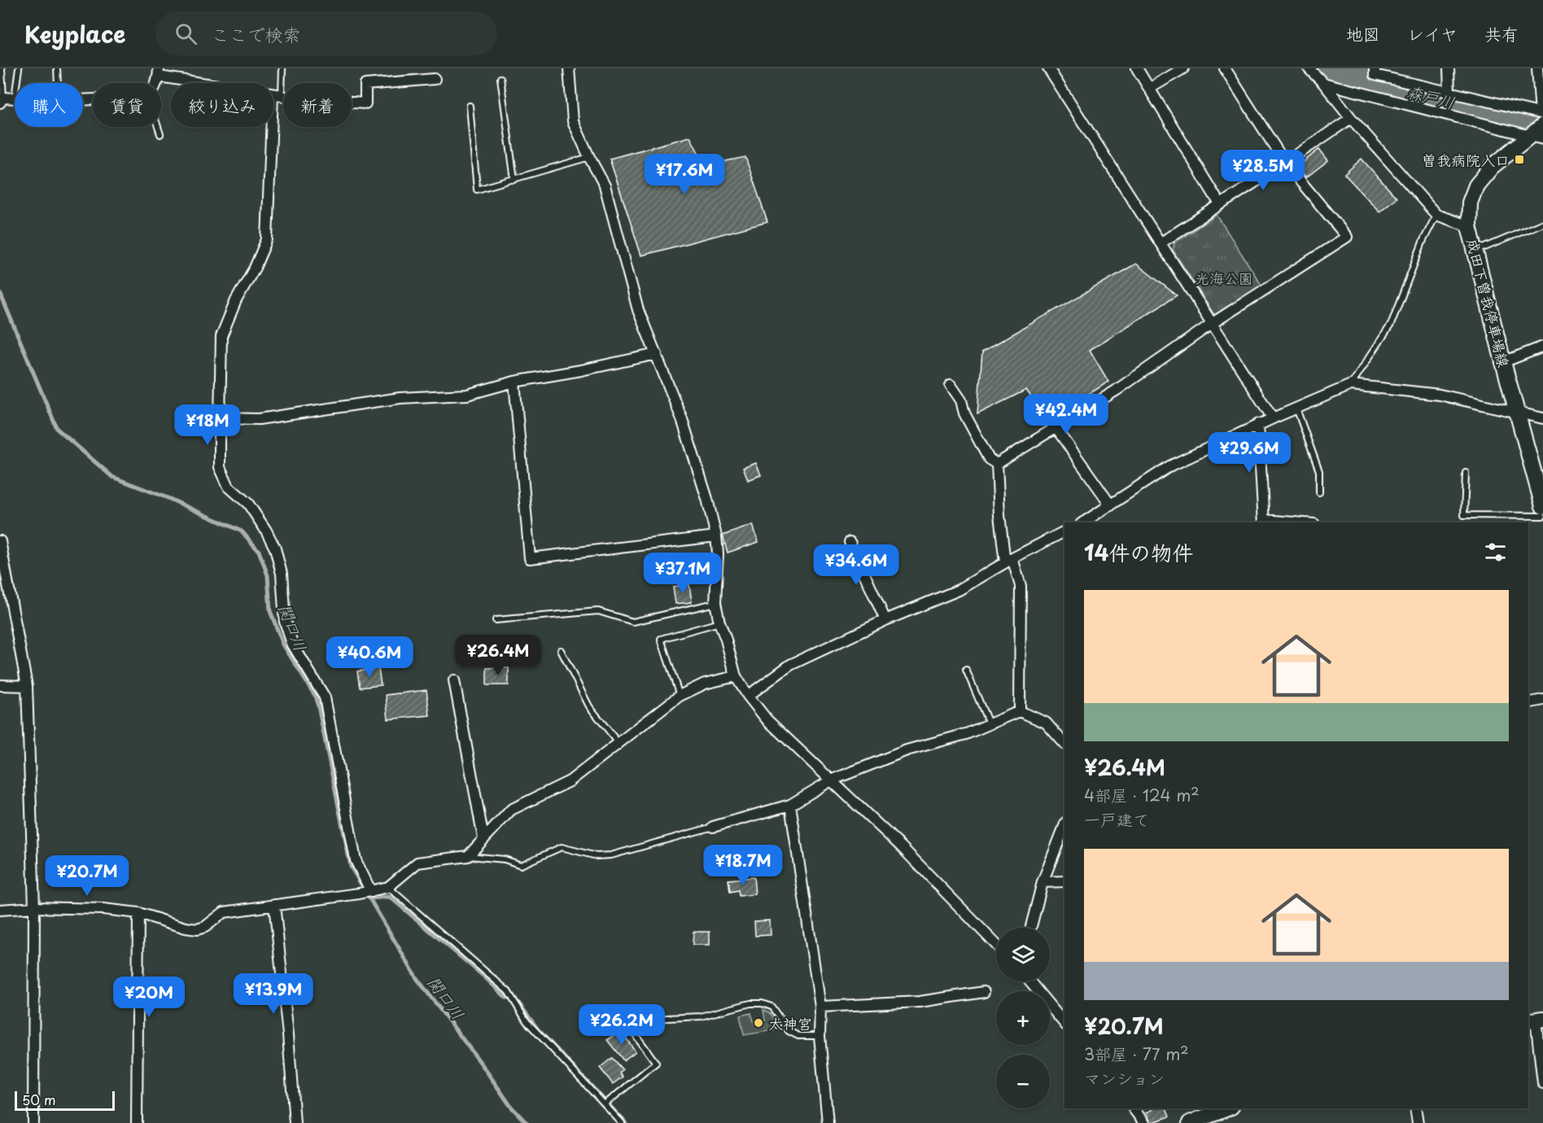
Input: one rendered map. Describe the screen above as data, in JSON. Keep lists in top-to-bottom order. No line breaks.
{"streets":{"main road":["成田下曽我停車場線"]},"water":["森戸川","関口川"],"parks":["光海公園"],"places":{"transit":["曽我病院入口"],"other":["太神宮"]},"scale_bar":"50 m","page":{"header":"Keyplace","search":"ここで検索","nav":["地図","レイヤ","共有"],"chip":["購入","賃貸","絞り込み","新着"],"price":["¥28.5M","¥17.6M","¥42.4M","¥18M","¥29.6M","¥34.6M","¥37.1M","¥26.4M","¥40.6M","¥18.7M","¥20.7M","¥13.9M","¥20M","¥26.2M"],"heading":"14件の物件","list":[{"name":"¥26.4M","note":"4部屋 · 124 m² · 一戸建て"},{"name":"¥20.7M","note":"3部屋 · 77 m² · マンション"}],"map_buttons":["+","−"],"scale":"50 m"}}
